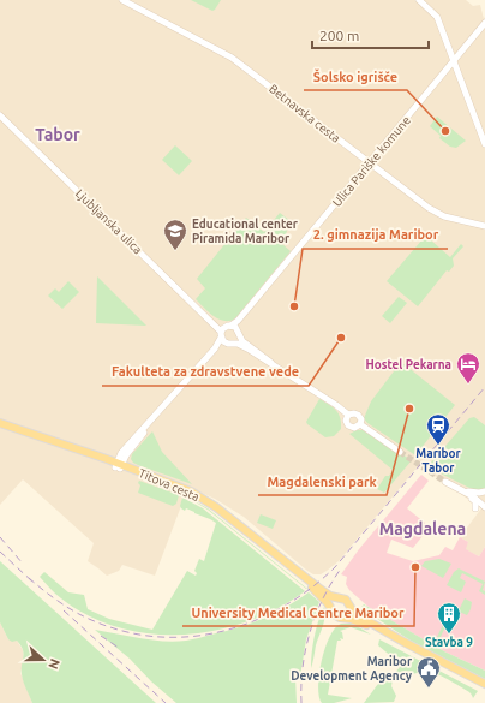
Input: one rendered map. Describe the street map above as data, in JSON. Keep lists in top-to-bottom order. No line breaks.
{"streets":{"main road":["Titova cesta"],"street":["Betnavska cesta","Ulica Pariške komune","Ljubljanska ulica"]},"crossings":[["Betnavska cesta","Ulica Pariške komune"],["Ulica Pariške komune","Ljubljanska ulica"]],"districts":["Tabor","Magdalena"],"places":{"other":["Šolsko igrišče","2. gimnazija Maribor","Fakulteta za zdravstvene vede","Magdalenski park","University Medical Centre Maribor"],"school or university":["Educational center Piramida Maribor"],"hotel":["Hostel Pekarna"],"station":["Maribor Tabor"],"building":["Stavba 9"],"public building":["Maribor Development Agency"]},"scale_bar":"200 m","north":"right"}
